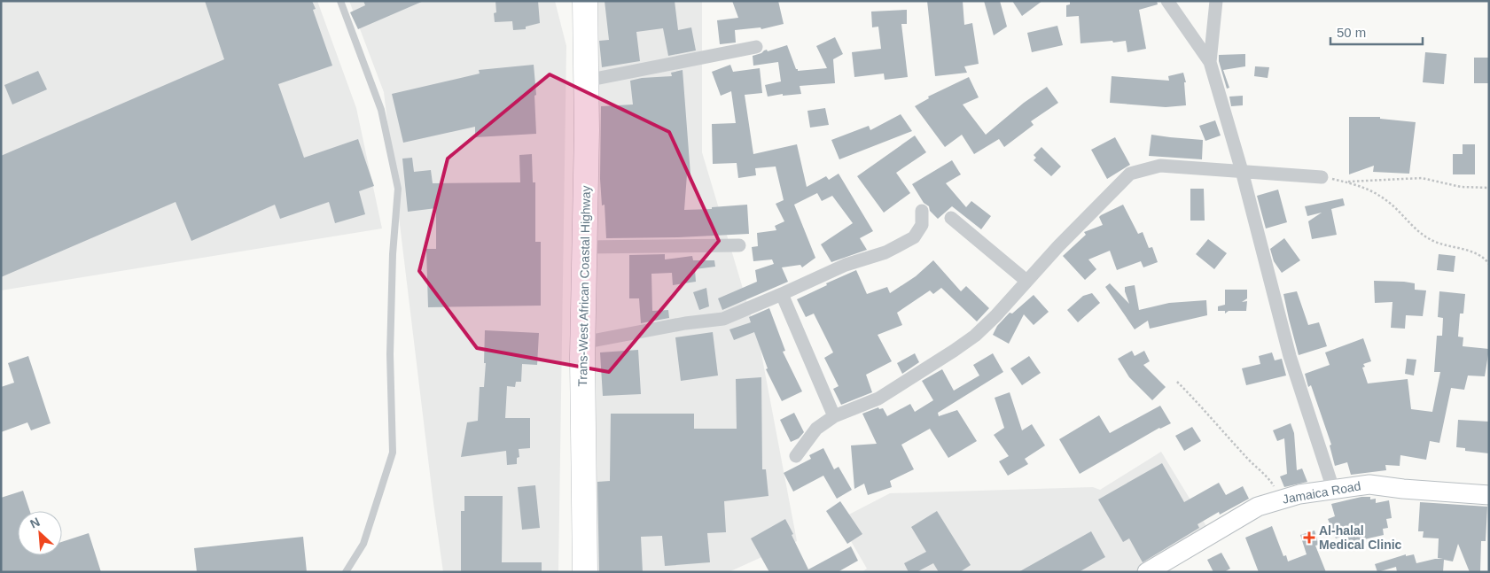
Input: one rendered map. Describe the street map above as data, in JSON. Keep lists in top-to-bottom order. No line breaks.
{"streets":{"highway":["Trans-West African Coastal Highway"],"street":["Jamaica Road"]},"places":{"health":["Al-halal Medical Clinic"]},"scale_bar":"50 m","north":"top left"}
